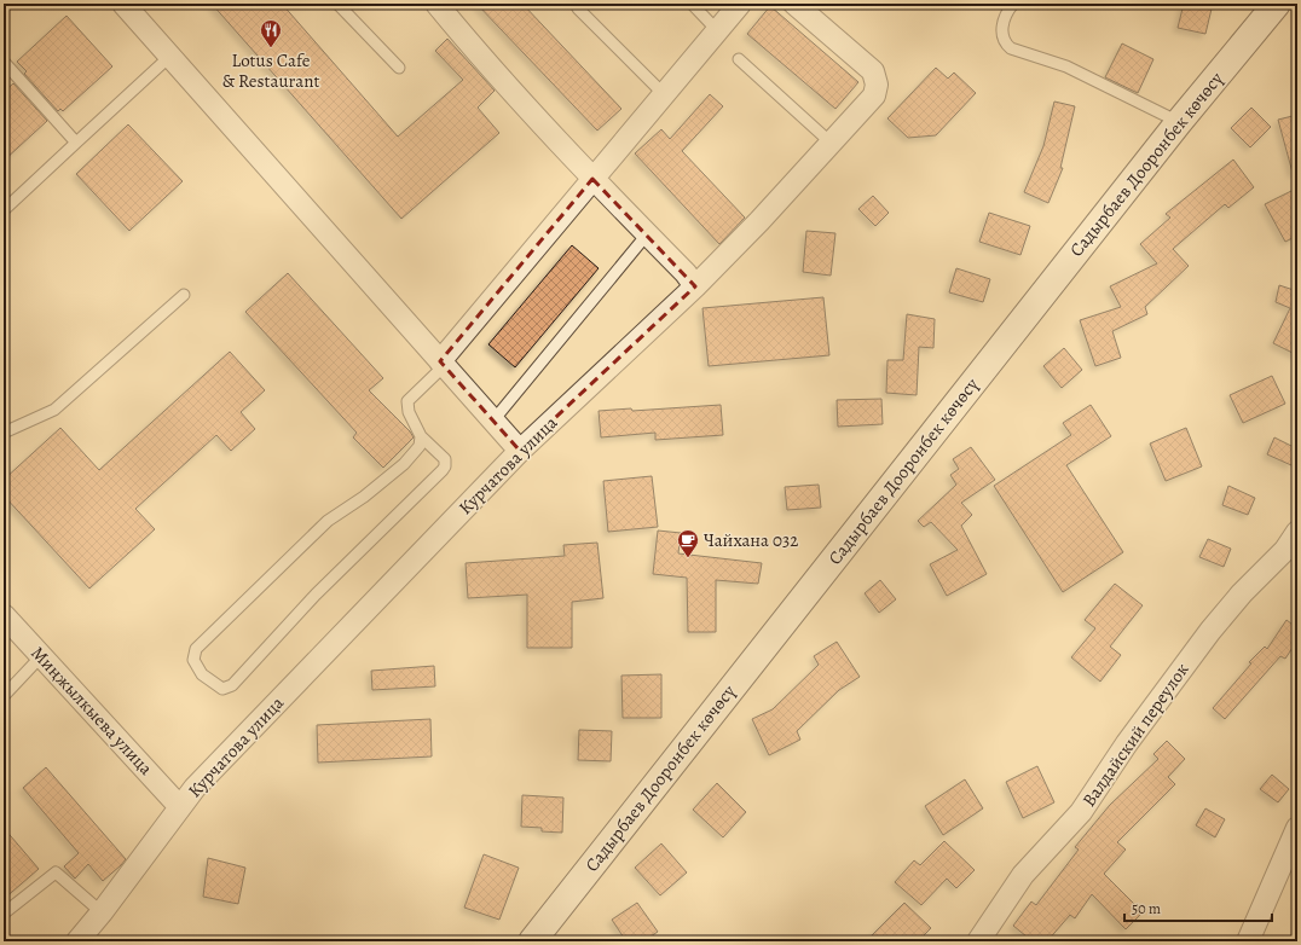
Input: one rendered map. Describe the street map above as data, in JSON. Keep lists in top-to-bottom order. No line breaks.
{"streets":{"main road":["Садырбаев Дооронбек көчөсү"],"street":["Курчатова улица","Миңжылкыева улица","Валдайский переулок"]},"crossings":[["Курчатова улица","Миңжылкыева улица"]],"places":{"restaurant":["Lotus Cafe & Restaurant"],"cafe":["Чайхана 032"]},"scale_bar":"50 m"}
